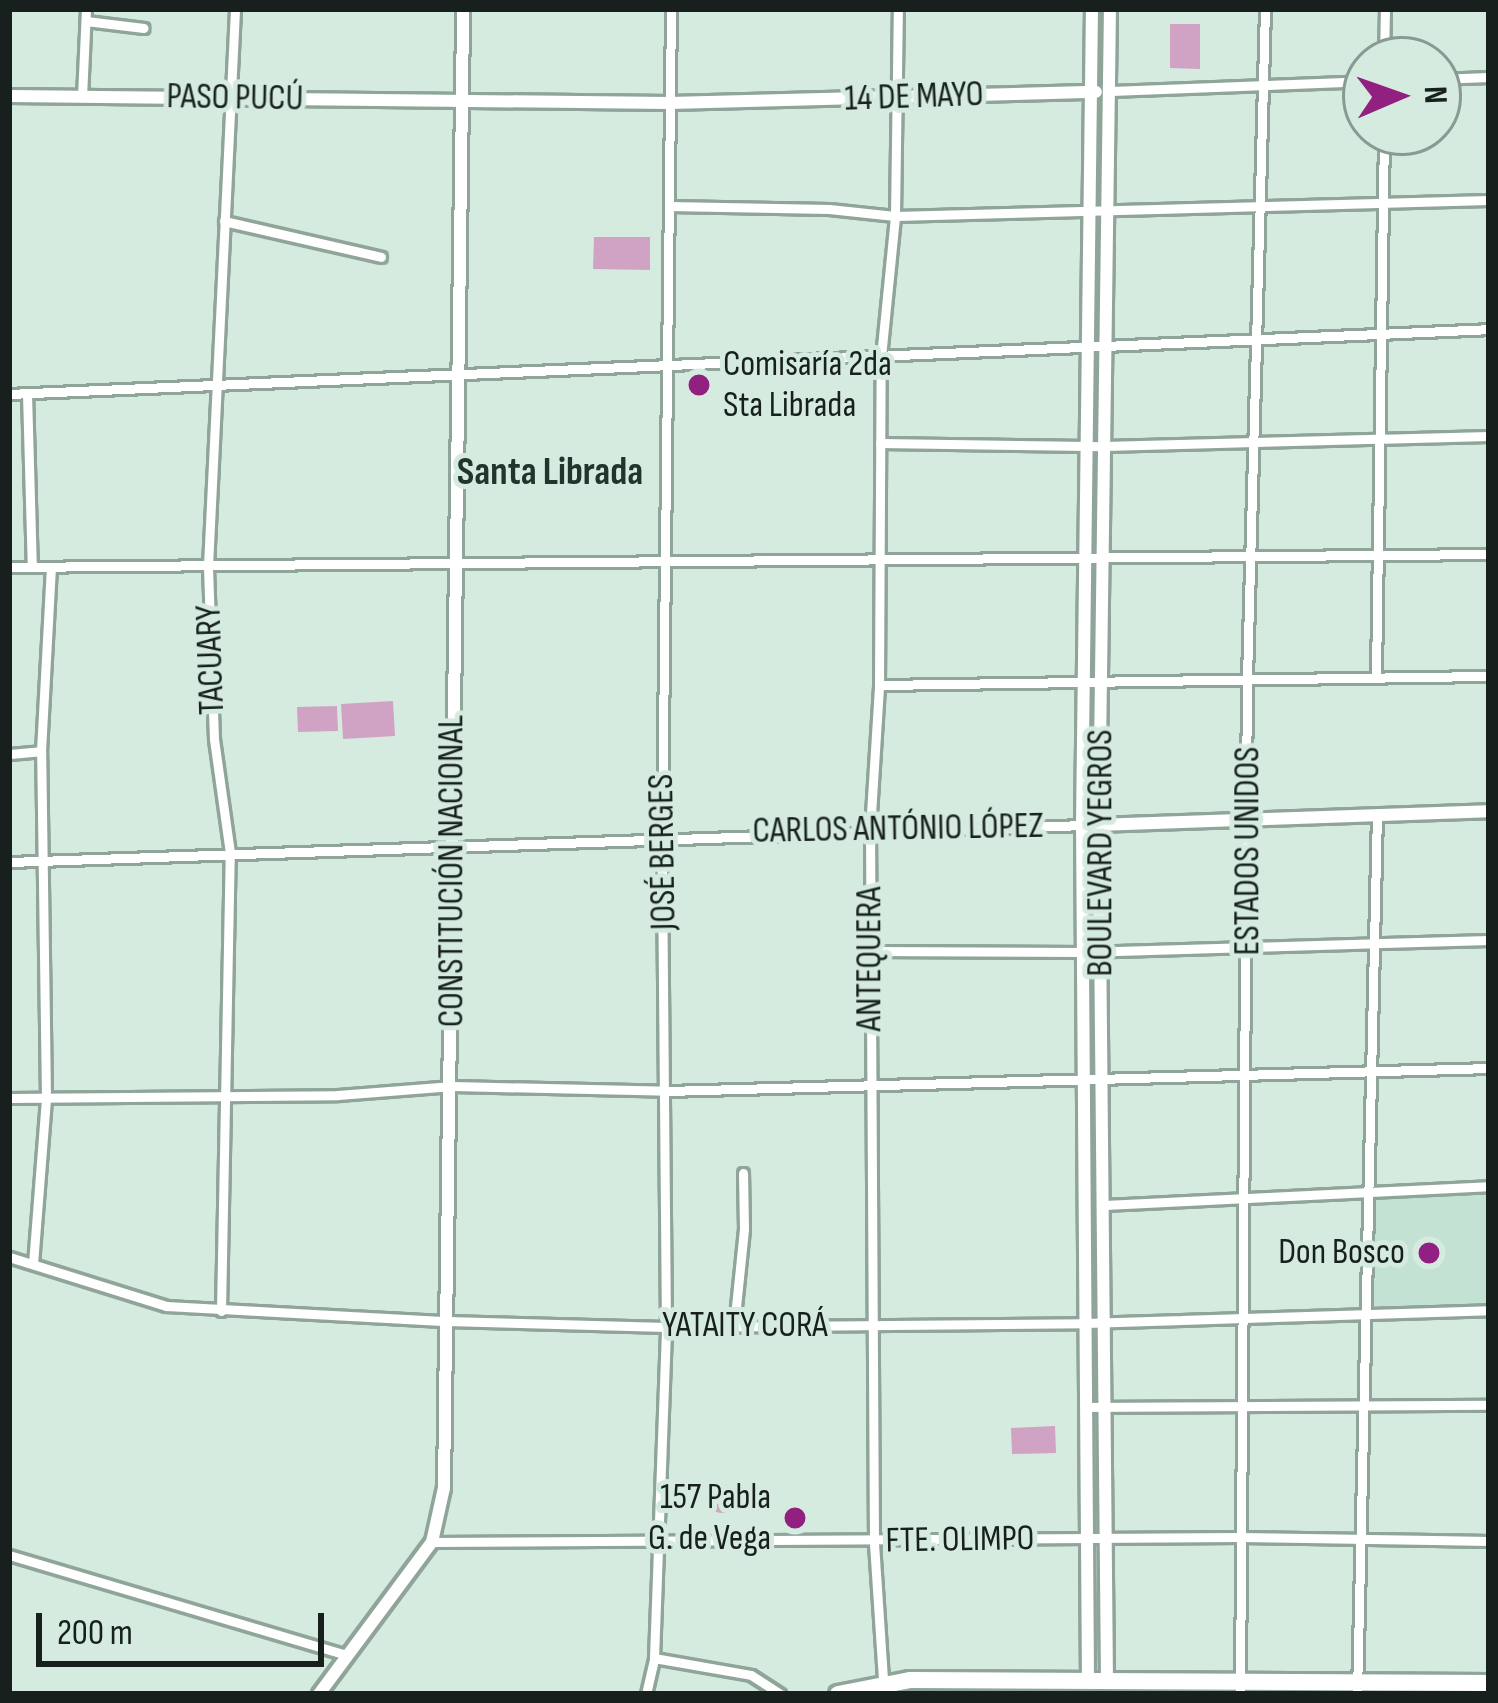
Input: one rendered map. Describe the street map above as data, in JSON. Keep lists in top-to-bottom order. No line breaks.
{"streets":{"main road":["14 DE MAYO","PASO PUCÚ","CARLOS ANTÓNIO LÓPEZ","BOULEVARD YEGROS","CONSTITUCIÓN NACIONAL"],"street":["TACUARY","ESTADOS UNIDOS","JOSÉ BERGES","ANTEQUERA","YATAITY CORÁ","FTE. OLIMPO"]},"crossings":[["14 DE MAYO","PASO PUCÚ"],["14 DE MAYO","ESTADOS UNIDOS"],["14 DE MAYO","JOSÉ BERGES"],["14 DE MAYO","BOULEVARD YEGROS"],["14 DE MAYO","CONSTITUCIÓN NACIONAL"],["14 DE MAYO","ANTEQUERA"],["PASO PUCÚ","TACUARY"],["PASO PUCÚ","CONSTITUCIÓN NACIONAL"],["TACUARY","CARLOS ANTÓNIO LÓPEZ"],["TACUARY","YATAITY CORÁ"],["CARLOS ANTÓNIO LÓPEZ","ESTADOS UNIDOS"],["CARLOS ANTÓNIO LÓPEZ","JOSÉ BERGES"],["CARLOS ANTÓNIO LÓPEZ","BOULEVARD YEGROS"],["CARLOS ANTÓNIO LÓPEZ","CONSTITUCIÓN NACIONAL"],["CARLOS ANTÓNIO LÓPEZ","ANTEQUERA"],["ESTADOS UNIDOS","YATAITY CORÁ"],["ESTADOS UNIDOS","FTE. OLIMPO"],["JOSÉ BERGES","YATAITY CORÁ"],["JOSÉ BERGES","FTE. OLIMPO"],["BOULEVARD YEGROS","YATAITY CORÁ"],["BOULEVARD YEGROS","FTE. OLIMPO"],["CONSTITUCIÓN NACIONAL","YATAITY CORÁ"],["CONSTITUCIÓN NACIONAL","FTE. OLIMPO"],["ANTEQUERA","YATAITY CORÁ"],["ANTEQUERA","FTE. OLIMPO"]],"districts":["Santa Librada"],"places":["Comisaría 2da Sta Librada","Don Bosco","157 Pabla G. de Vega"],"scale_bar":"200 m","north":"right"}
